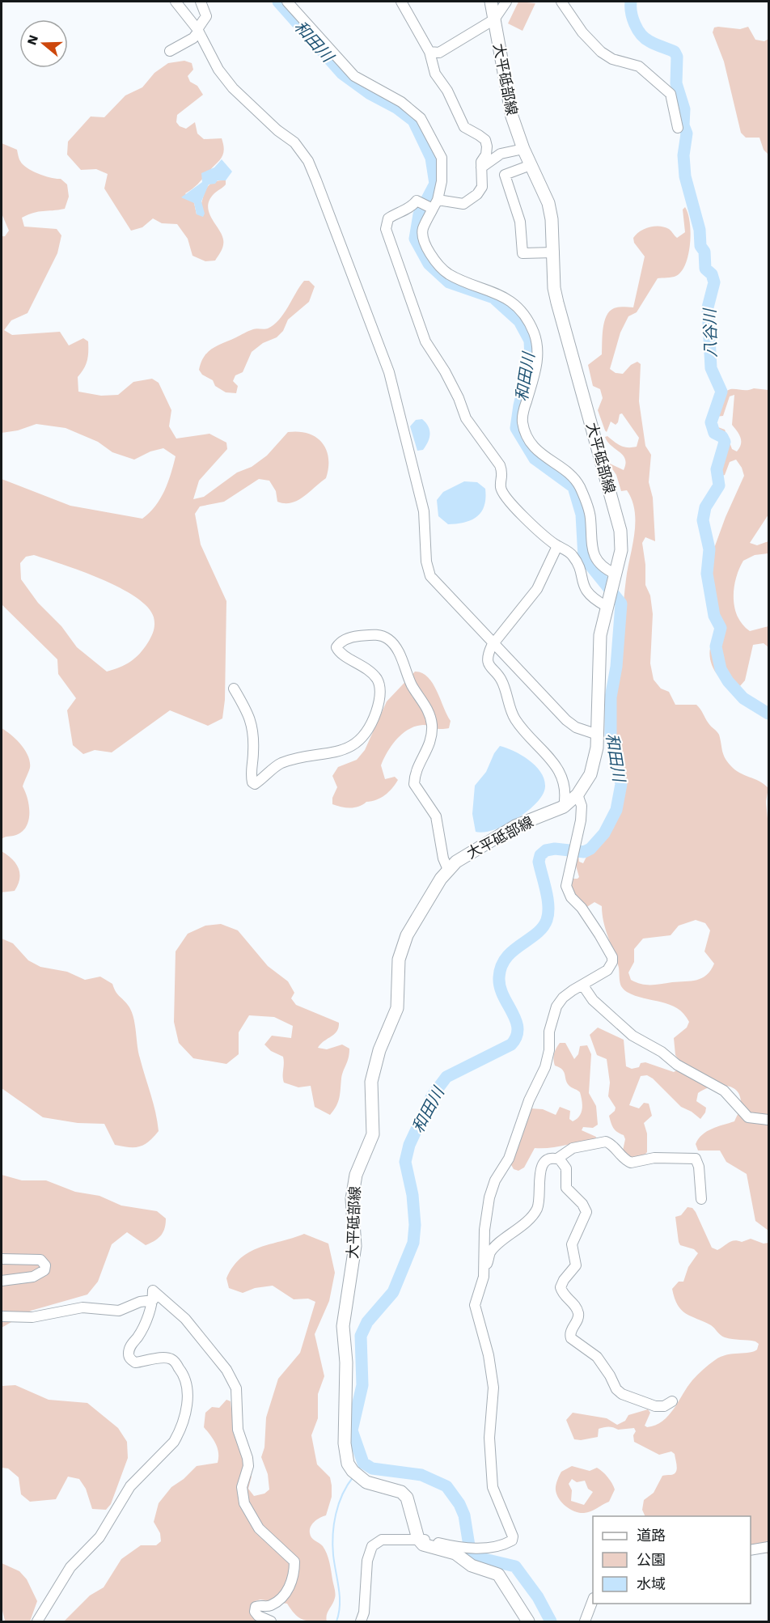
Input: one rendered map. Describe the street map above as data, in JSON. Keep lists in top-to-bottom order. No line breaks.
{"streets":{"main road":["大平砥部線"]},"water":["和田川","八谷川"],"legend":["道路","公園","水域"],"north":"left"}
